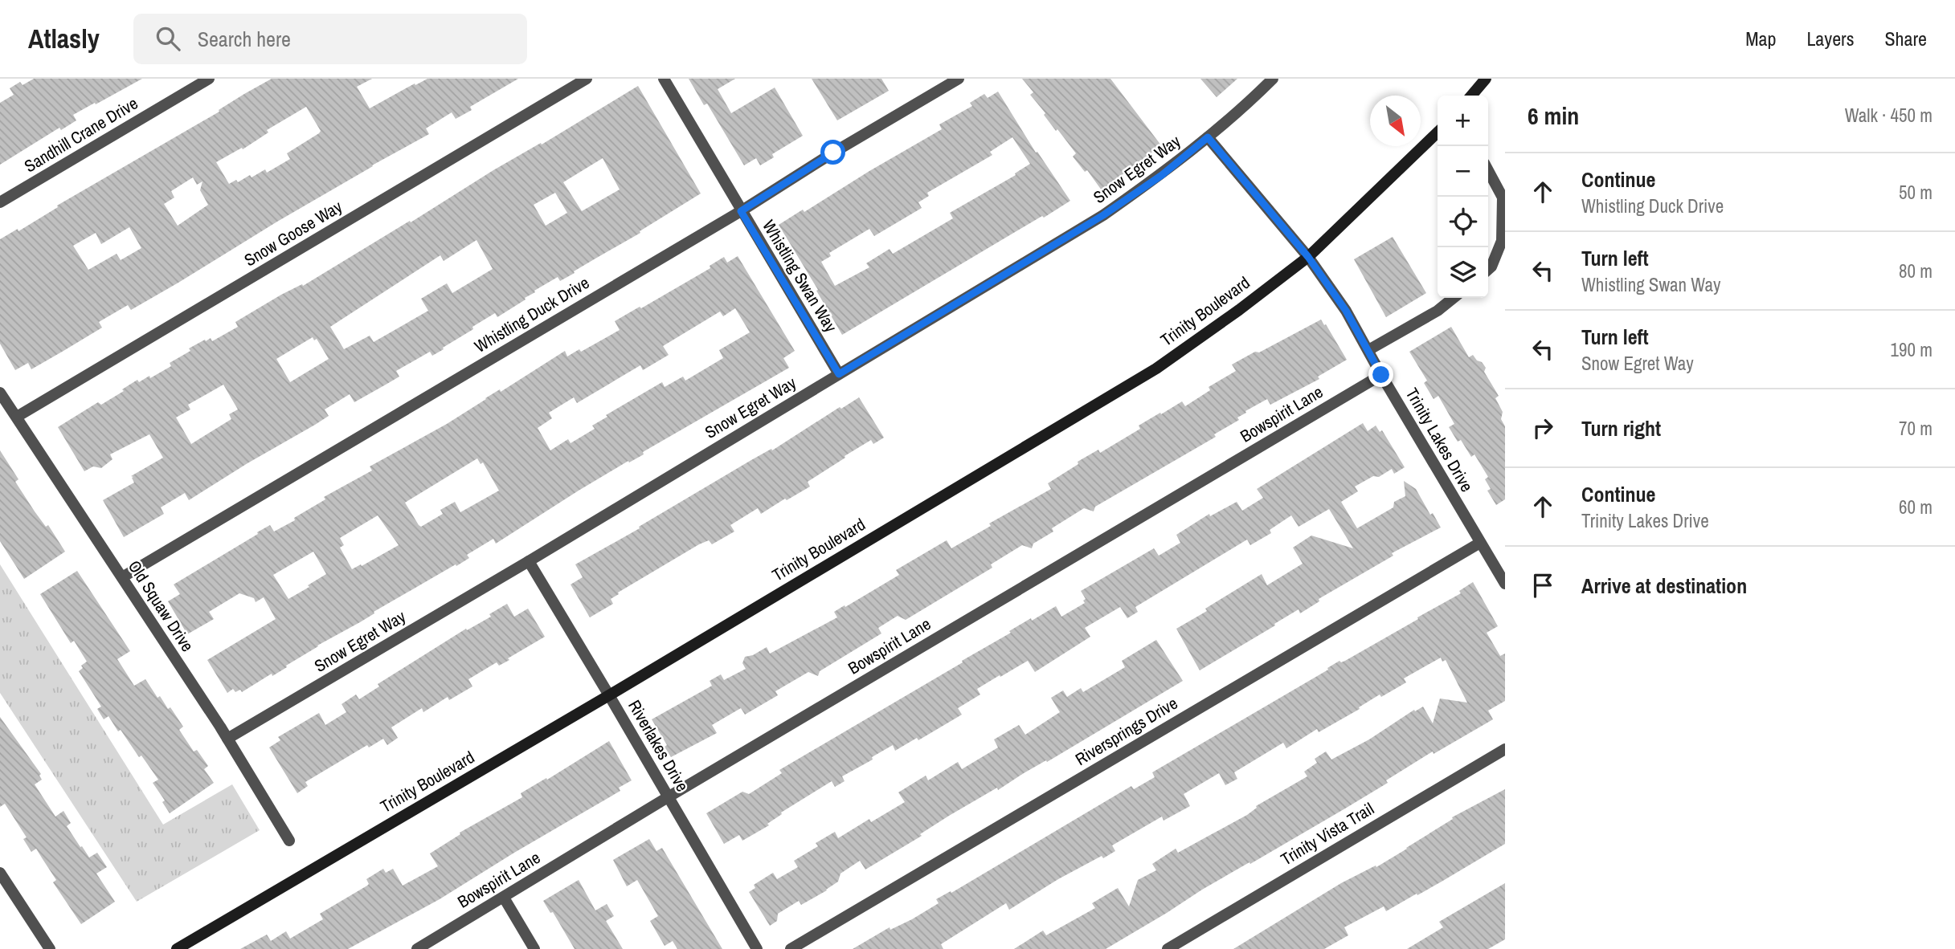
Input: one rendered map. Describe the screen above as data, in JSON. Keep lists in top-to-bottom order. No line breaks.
{"streets":{"main road":["Trinity Boulevard"],"street":["Sandhill Crane Drive","Snow Egret Way","Snow Goose Way","Whistling Swan Way","Whistling Duck Drive","Bowspirit Lane","Trinity Lakes Drive","Old Squaw Drive","Riversprings Drive","Riverlakes Drive","Trinity Vista Trail"]},"crossings":[["Snow Egret Way","Whistling Swan Way"],["Snow Egret Way","Trinity Lakes Drive"],["Snow Egret Way","Old Squaw Drive"],["Snow Egret Way","Riverlakes Drive"],["Snow Goose Way","Old Squaw Drive"],["Whistling Swan Way","Whistling Duck Drive"],["Trinity Boulevard","Trinity Lakes Drive"],["Trinity Boulevard","Riverlakes Drive"],["Whistling Duck Drive","Old Squaw Drive"],["Bowspirit Lane","Trinity Lakes Drive"],["Bowspirit Lane","Riverlakes Drive"],["Trinity Lakes Drive","Riversprings Drive"]],"north":"bottom right","page":{"header":"Atlasly","search":"Search here","nav":["Map","Layers","Share"],"heading":["6 min","Walk · 450 m"],"map_buttons":["+","−"],"list":[["Continue","Whistling Duck Drive","50 m"],["Turn left","Whistling Swan Way","80 m"],["Turn left","Snow Egret Way","190 m"],["Turn right","70 m"],["Continue","Trinity Lakes Drive","60 m"],"Arrive at destination"]}}
